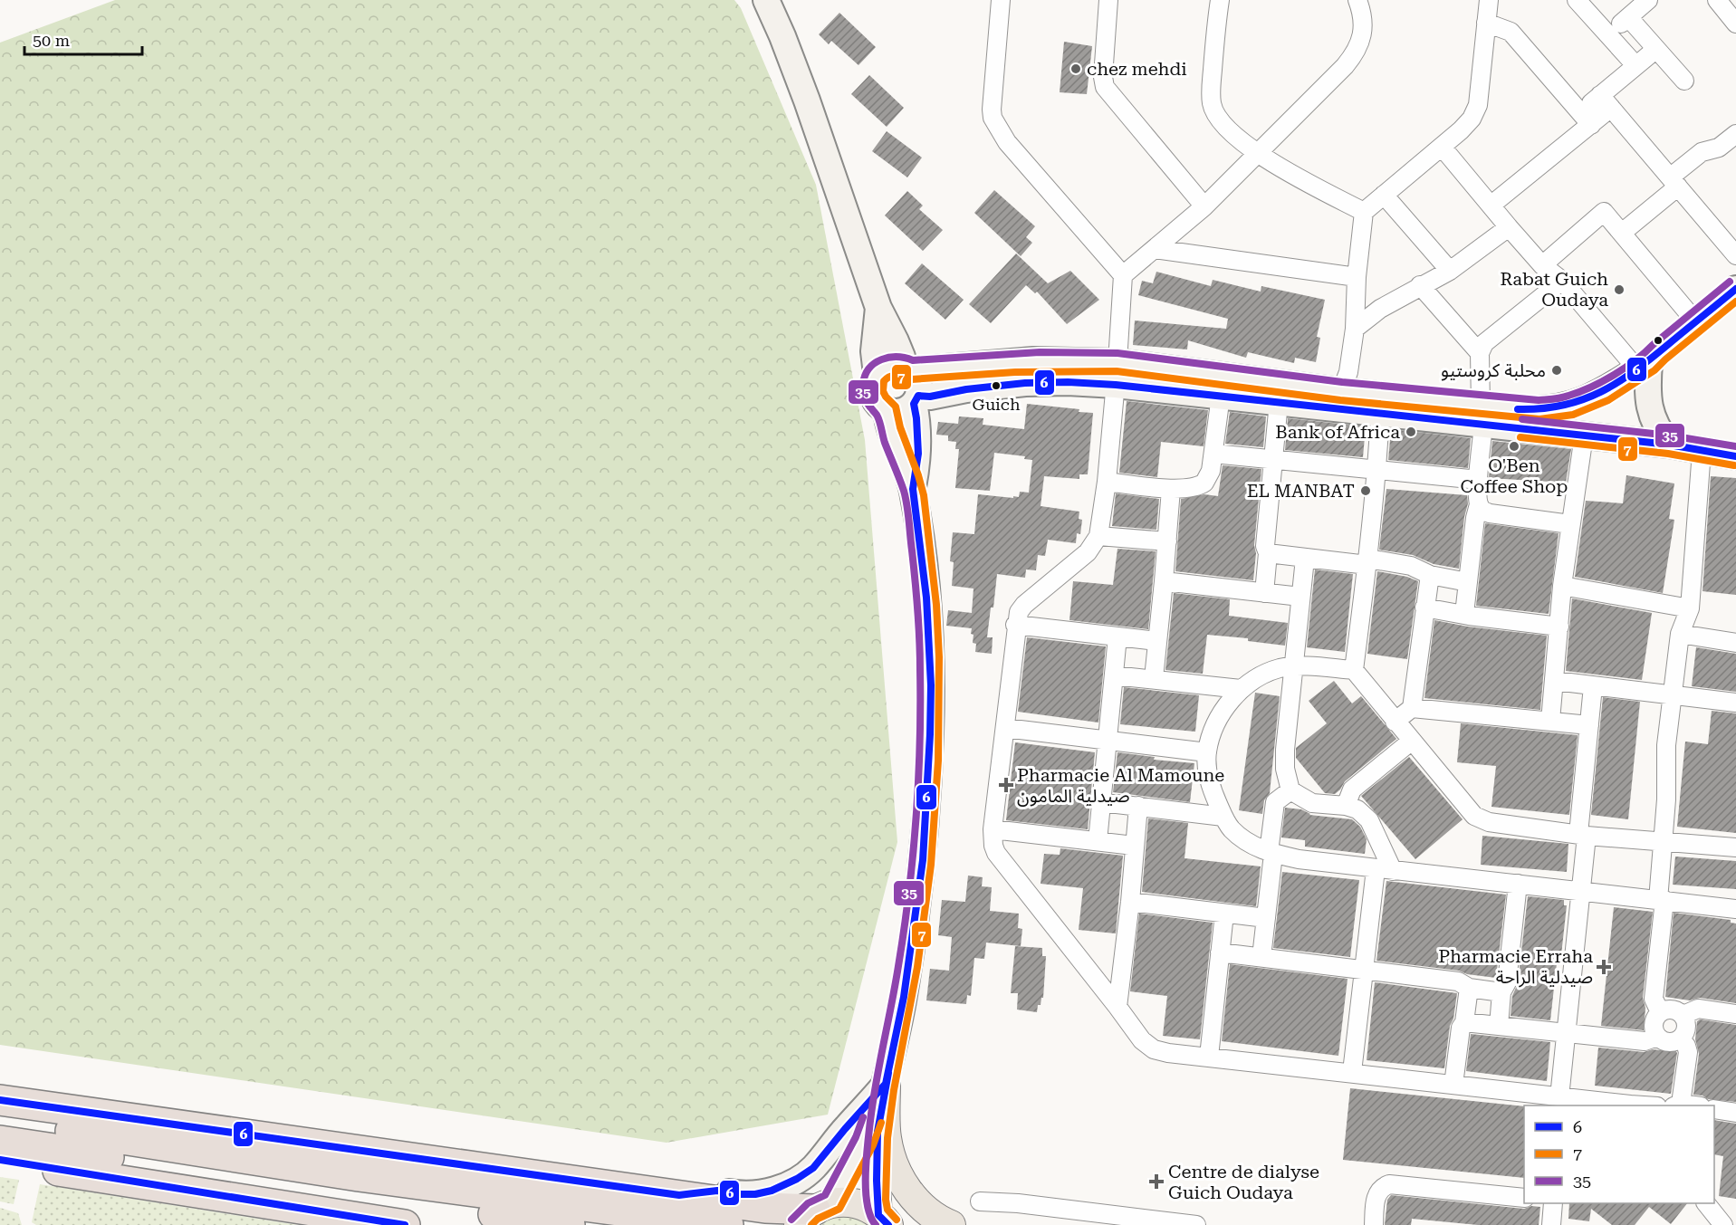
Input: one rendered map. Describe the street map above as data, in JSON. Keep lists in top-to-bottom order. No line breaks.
{"places":{"other":["chez mehdi","Rabat Guich Oudaya","محلبة كروستيو","Guich","Bank of Africa","O'Ben Coffee Shop","EL MANBAT"],"health":["Pharmacie Al Mamoune صيدلية المامون","Pharmacie Erraha صيدلية الراحة","Centre de dialyse Guich Oudaya"]},"lines":["transit line 35","transit line 6","transit line 7"],"legend":["6","7","35"],"scale_bar":"50 m"}
